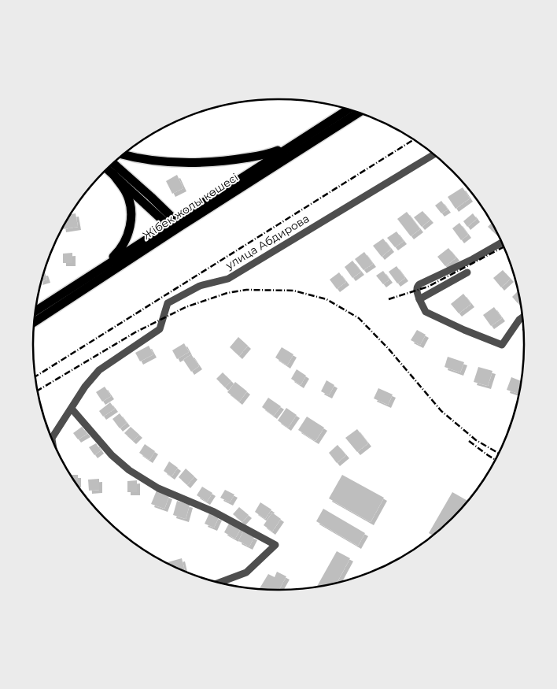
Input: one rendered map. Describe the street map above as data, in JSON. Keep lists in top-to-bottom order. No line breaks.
{"streets":{"main road":["Жібек жолы көшесі"],"street":["улица Абдирова"]}}
